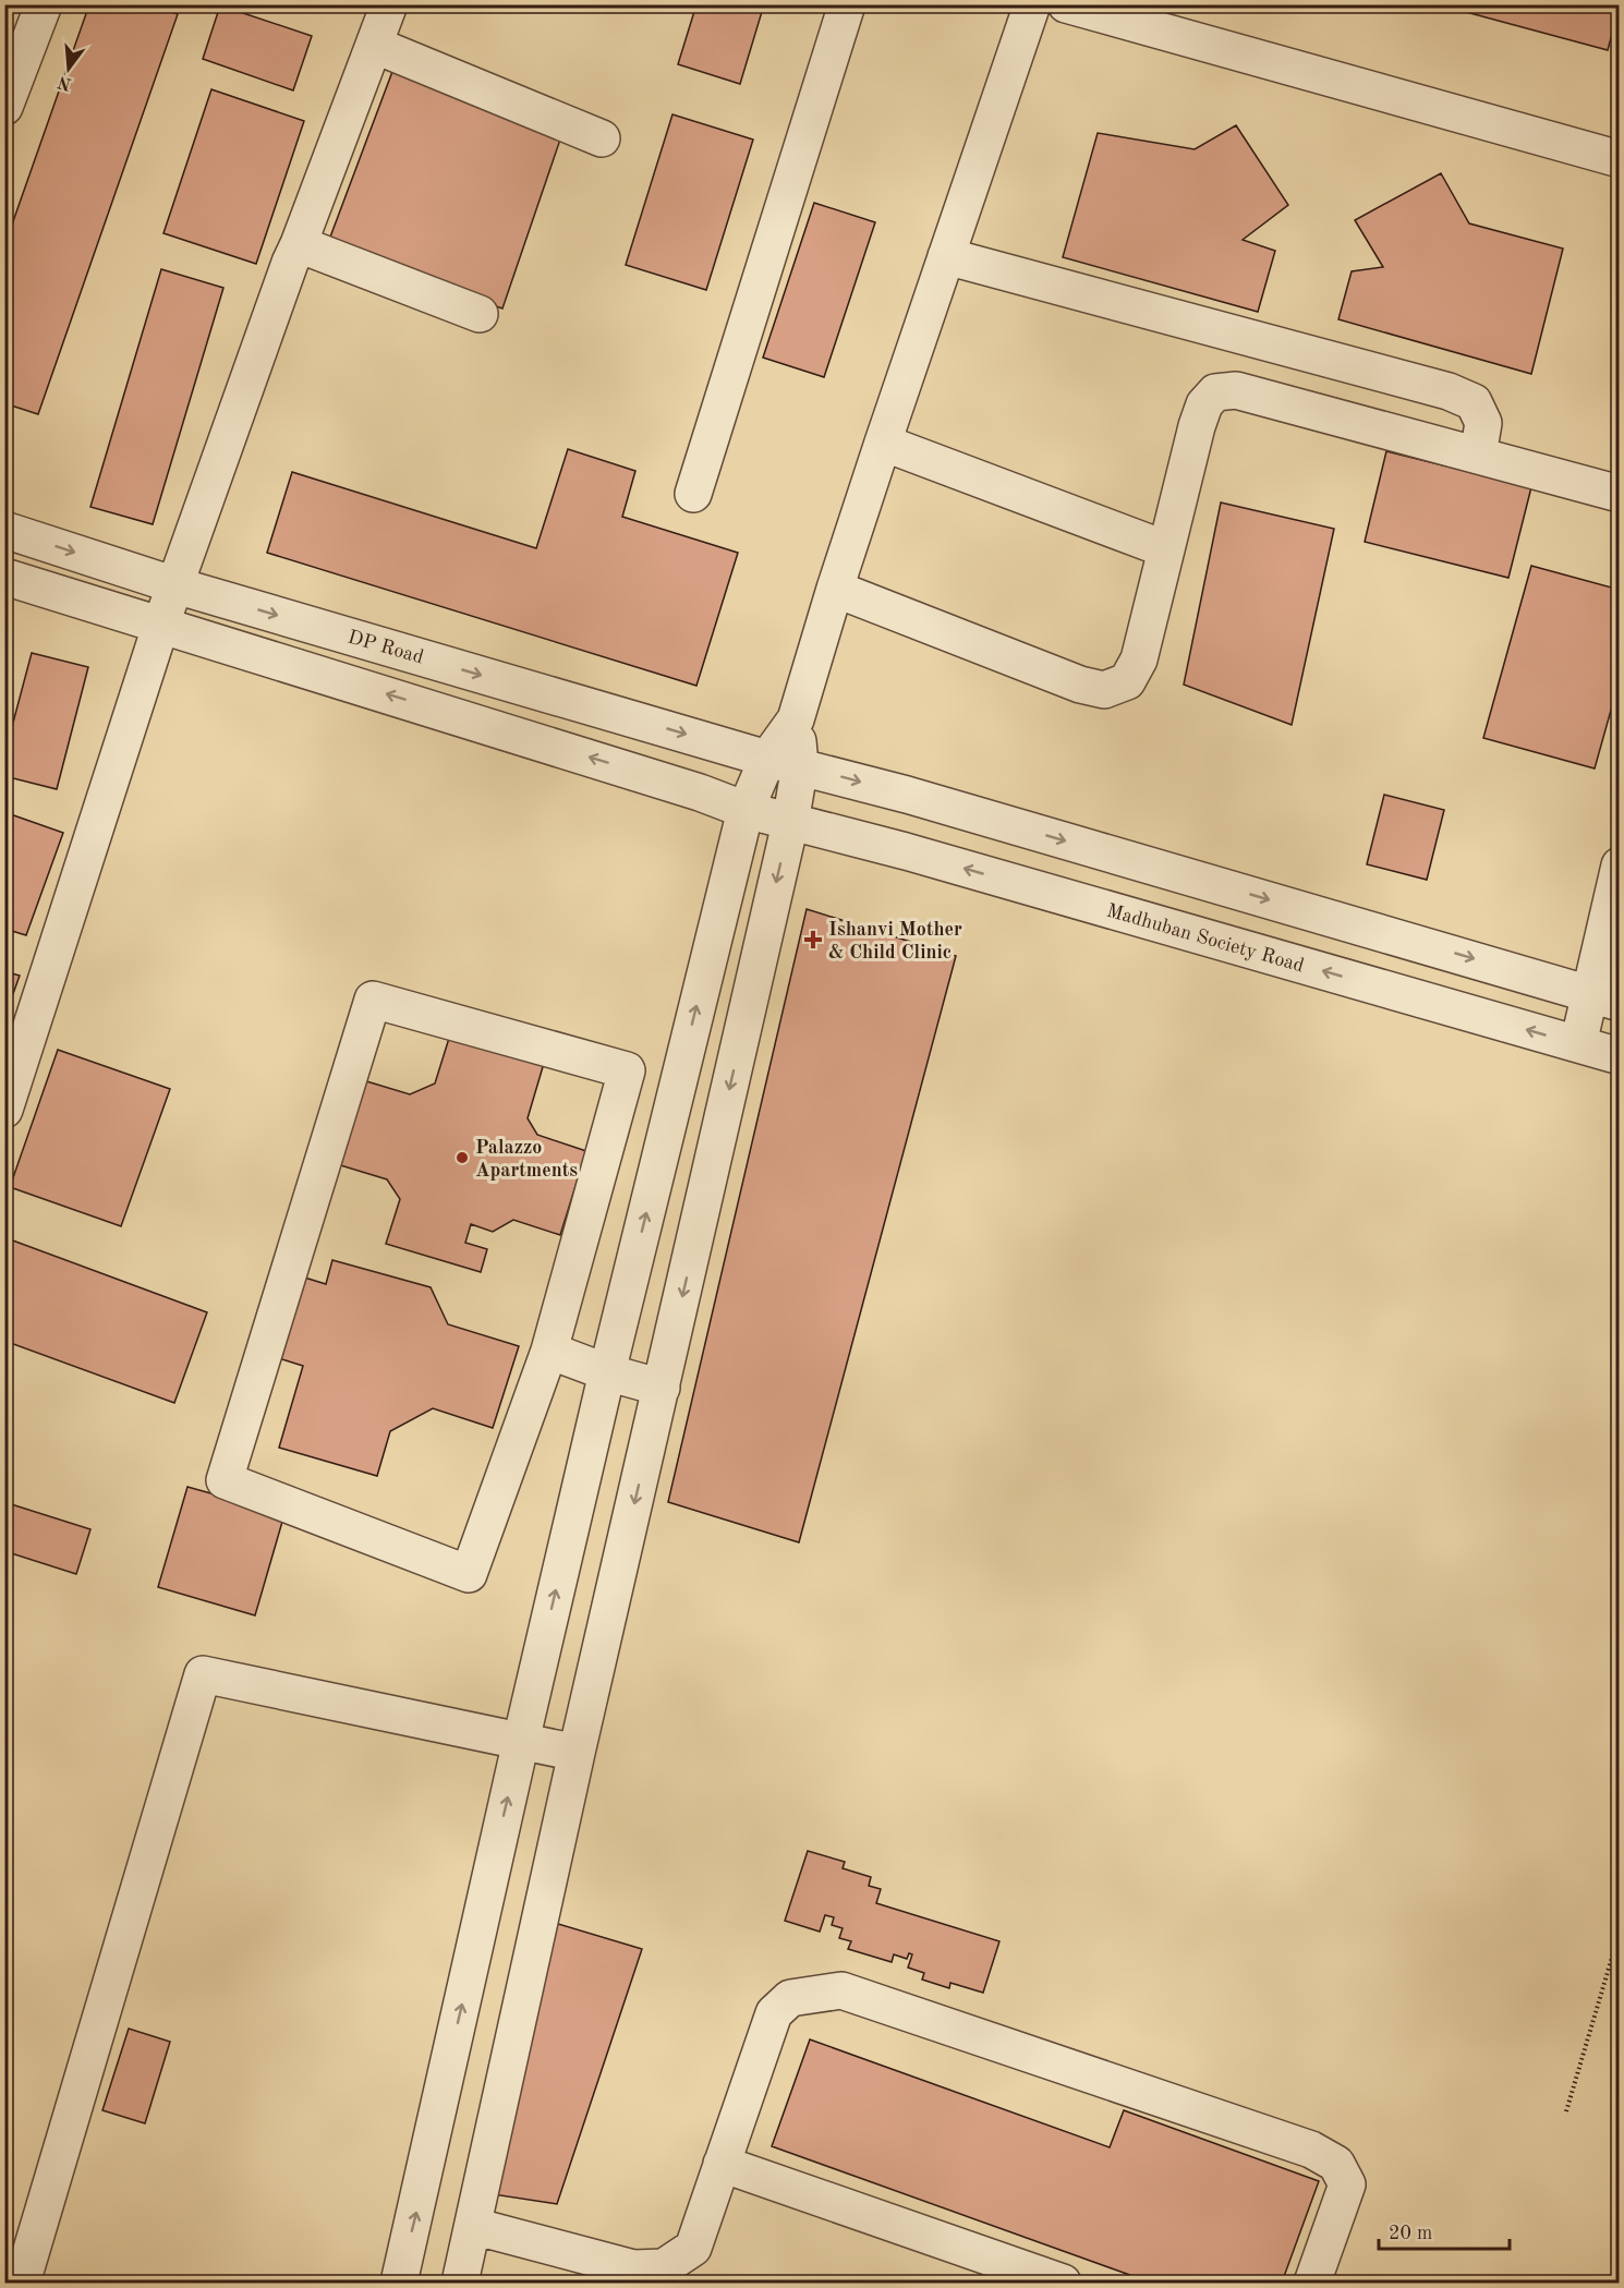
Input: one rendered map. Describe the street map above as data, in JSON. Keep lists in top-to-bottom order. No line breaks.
{"streets":{"street":["DP Road","Madhuban Society Road"]},"one_way":["Madhuban Society Road"],"places":{"health":["Ishanvi Mother & Child Clinic"],"other":["Palazzo Apartments"]},"scale_bar":"20 m","north":"bottom"}
